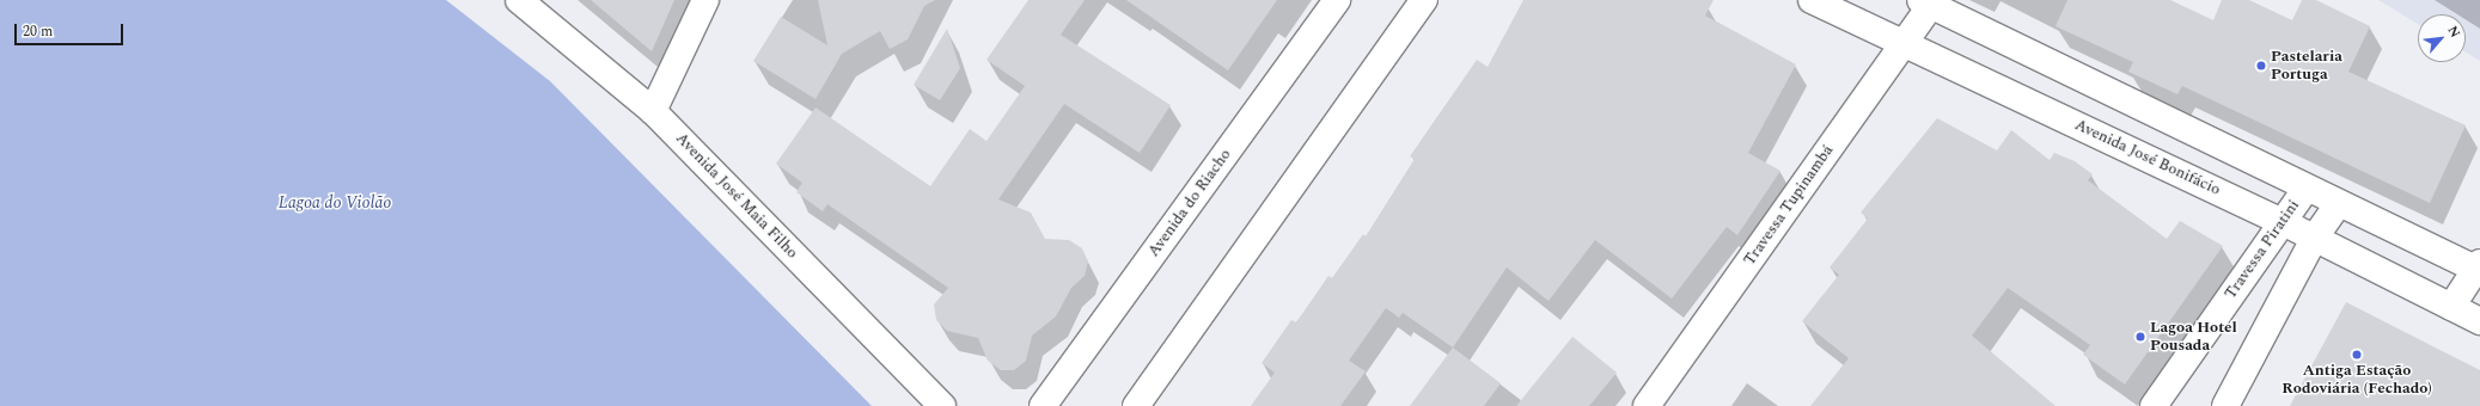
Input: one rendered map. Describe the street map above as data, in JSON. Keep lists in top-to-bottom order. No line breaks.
{"streets":{"street":["Avenida José Bonifácio","Avenida José Maia Filho","Avenida do Riacho","Travessa Tupinambá","Travessa Piratini"]},"crossings":[["Avenida José Bonifácio","Travessa Tupinambá"],["Avenida José Bonifácio","Travessa Piratini"]],"water":["Lagoa do Violão"],"places":["Pastelaria Portuga","Lagoa Hotel Pousada","Antiga Estação Rodoviária (Fechado)"],"scale_bar":"20 m","north":"top right"}
